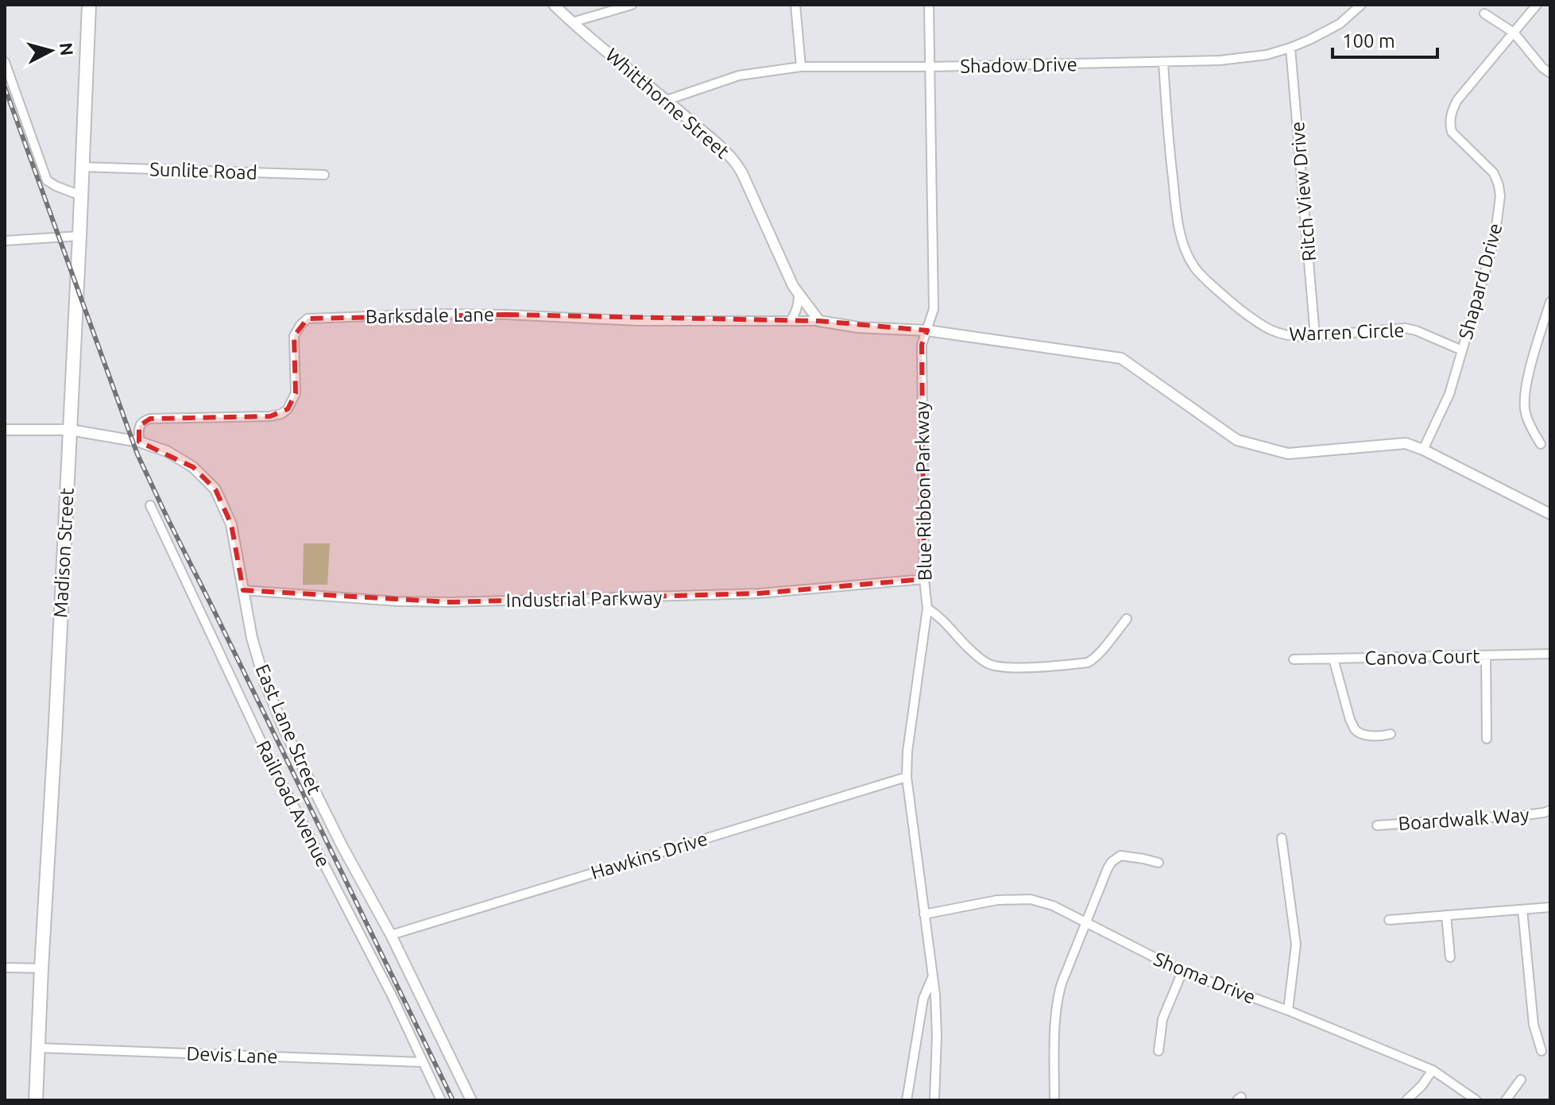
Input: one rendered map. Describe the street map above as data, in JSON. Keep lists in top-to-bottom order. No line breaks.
{"streets":{"main road":["Madison Street"],"street":["Shadow Drive","Whitthorne Street","Sunlite Road","Ritch View Drive","Shapard Drive","Barksdale Lane","Warren Circle","Blue Ribbon Parkway","Industrial Parkway","Canova Court","East Lane Street","Railroad Avenue","Boardwalk Way","Hawkins Drive","Shoma Drive","Devis Lane"]},"crossings":[["Shadow Drive","Whitthorne Street"],["Shadow Drive","Ritch View Drive"],["Shadow Drive","Warren Circle"],["Shadow Drive","Blue Ribbon Parkway"],["Whitthorne Street","Barksdale Lane"],["Sunlite Road","Madison Street"],["Ritch View Drive","Warren Circle"],["Shapard Drive","Warren Circle"],["Barksdale Lane","East Lane Street"],["Blue Ribbon Parkway","Industrial Parkway"],["Blue Ribbon Parkway","Hawkins Drive"],["Blue Ribbon Parkway","Shoma Drive"],["Madison Street","East Lane Street"],["Madison Street","Devis Lane"],["Industrial Parkway","East Lane Street"],["East Lane Street","Hawkins Drive"],["Railroad Avenue","Devis Lane"]],"scale_bar":"100 m","north":"right"}
